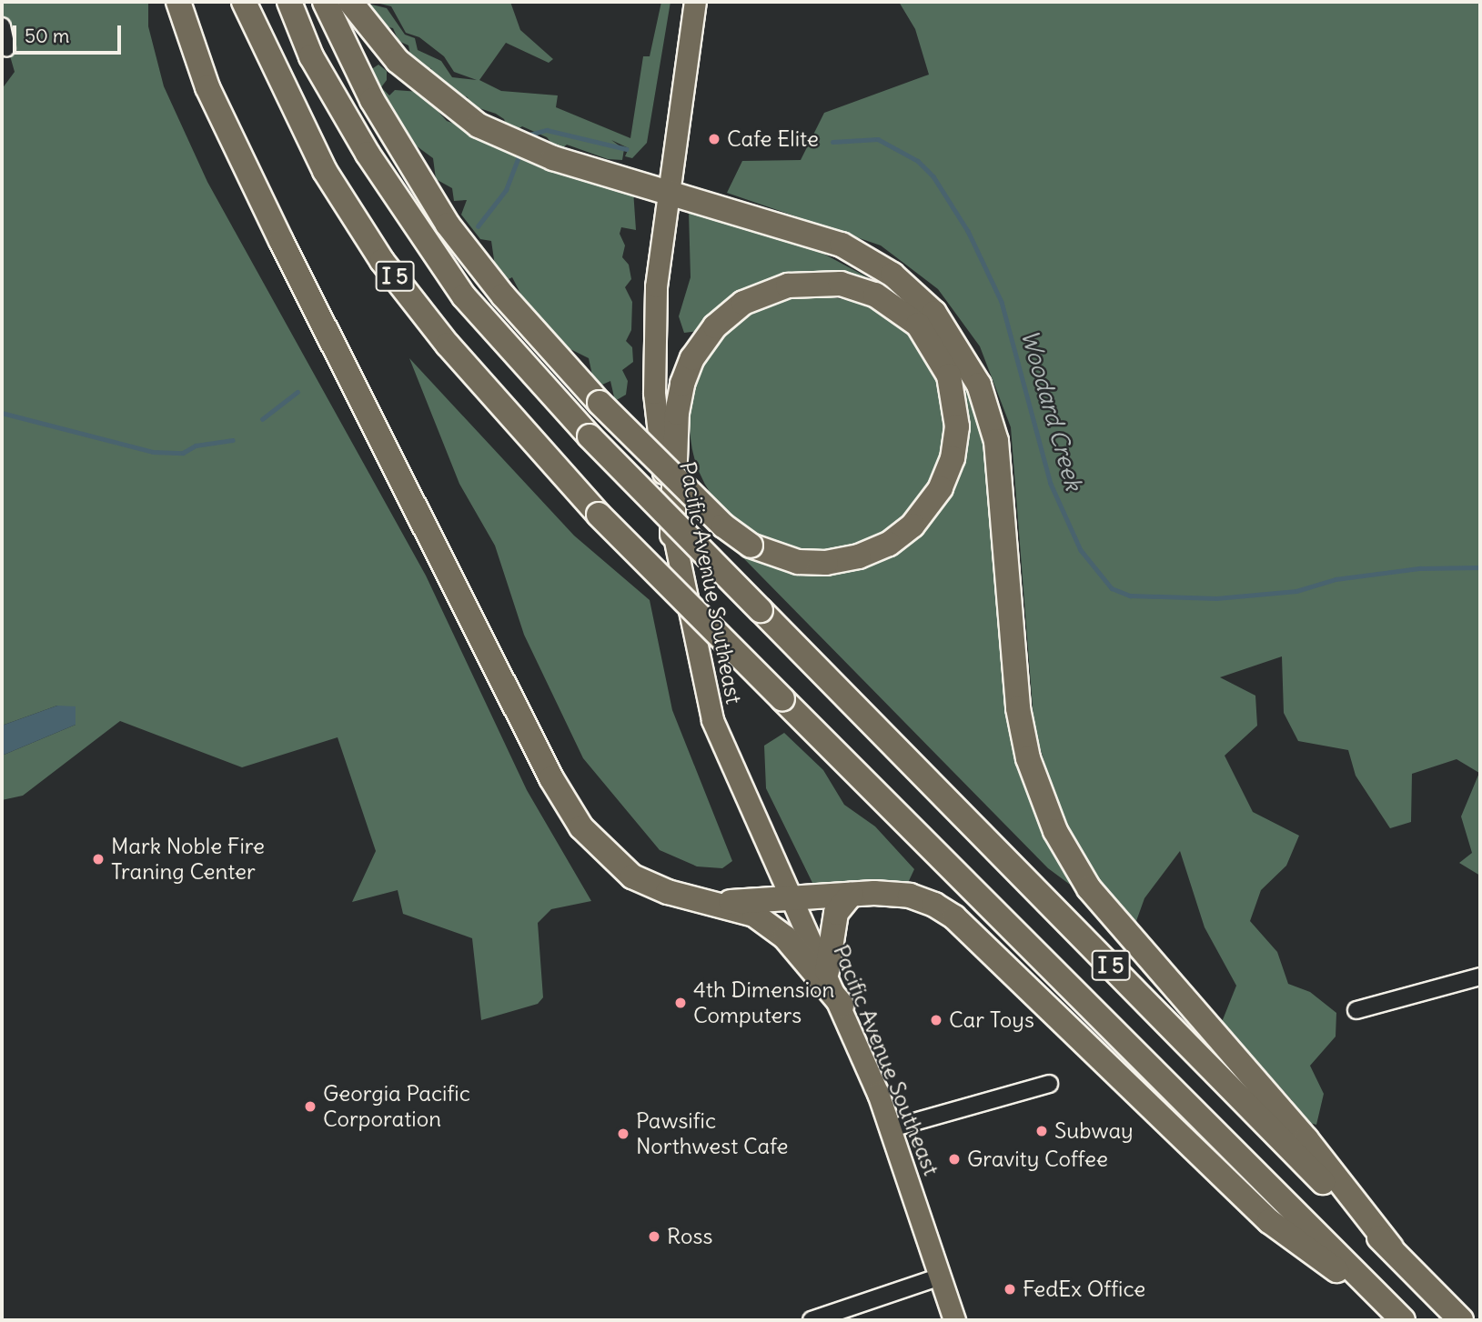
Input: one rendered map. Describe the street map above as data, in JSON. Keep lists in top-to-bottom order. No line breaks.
{"streets":{"highway":["I 5"],"main road":["Pacific Avenue Southeast"]},"water":["Woodard Creek"],"places":["Cafe Elite","Mark Noble Fire Traning Center","4th Dimension Computers","Car Toys","Georgia Pacific Corporation","Subway","Pawsific Northwest Cafe","Gravity Coffee","Ross","FedEx Office"],"scale_bar":"50 m"}
